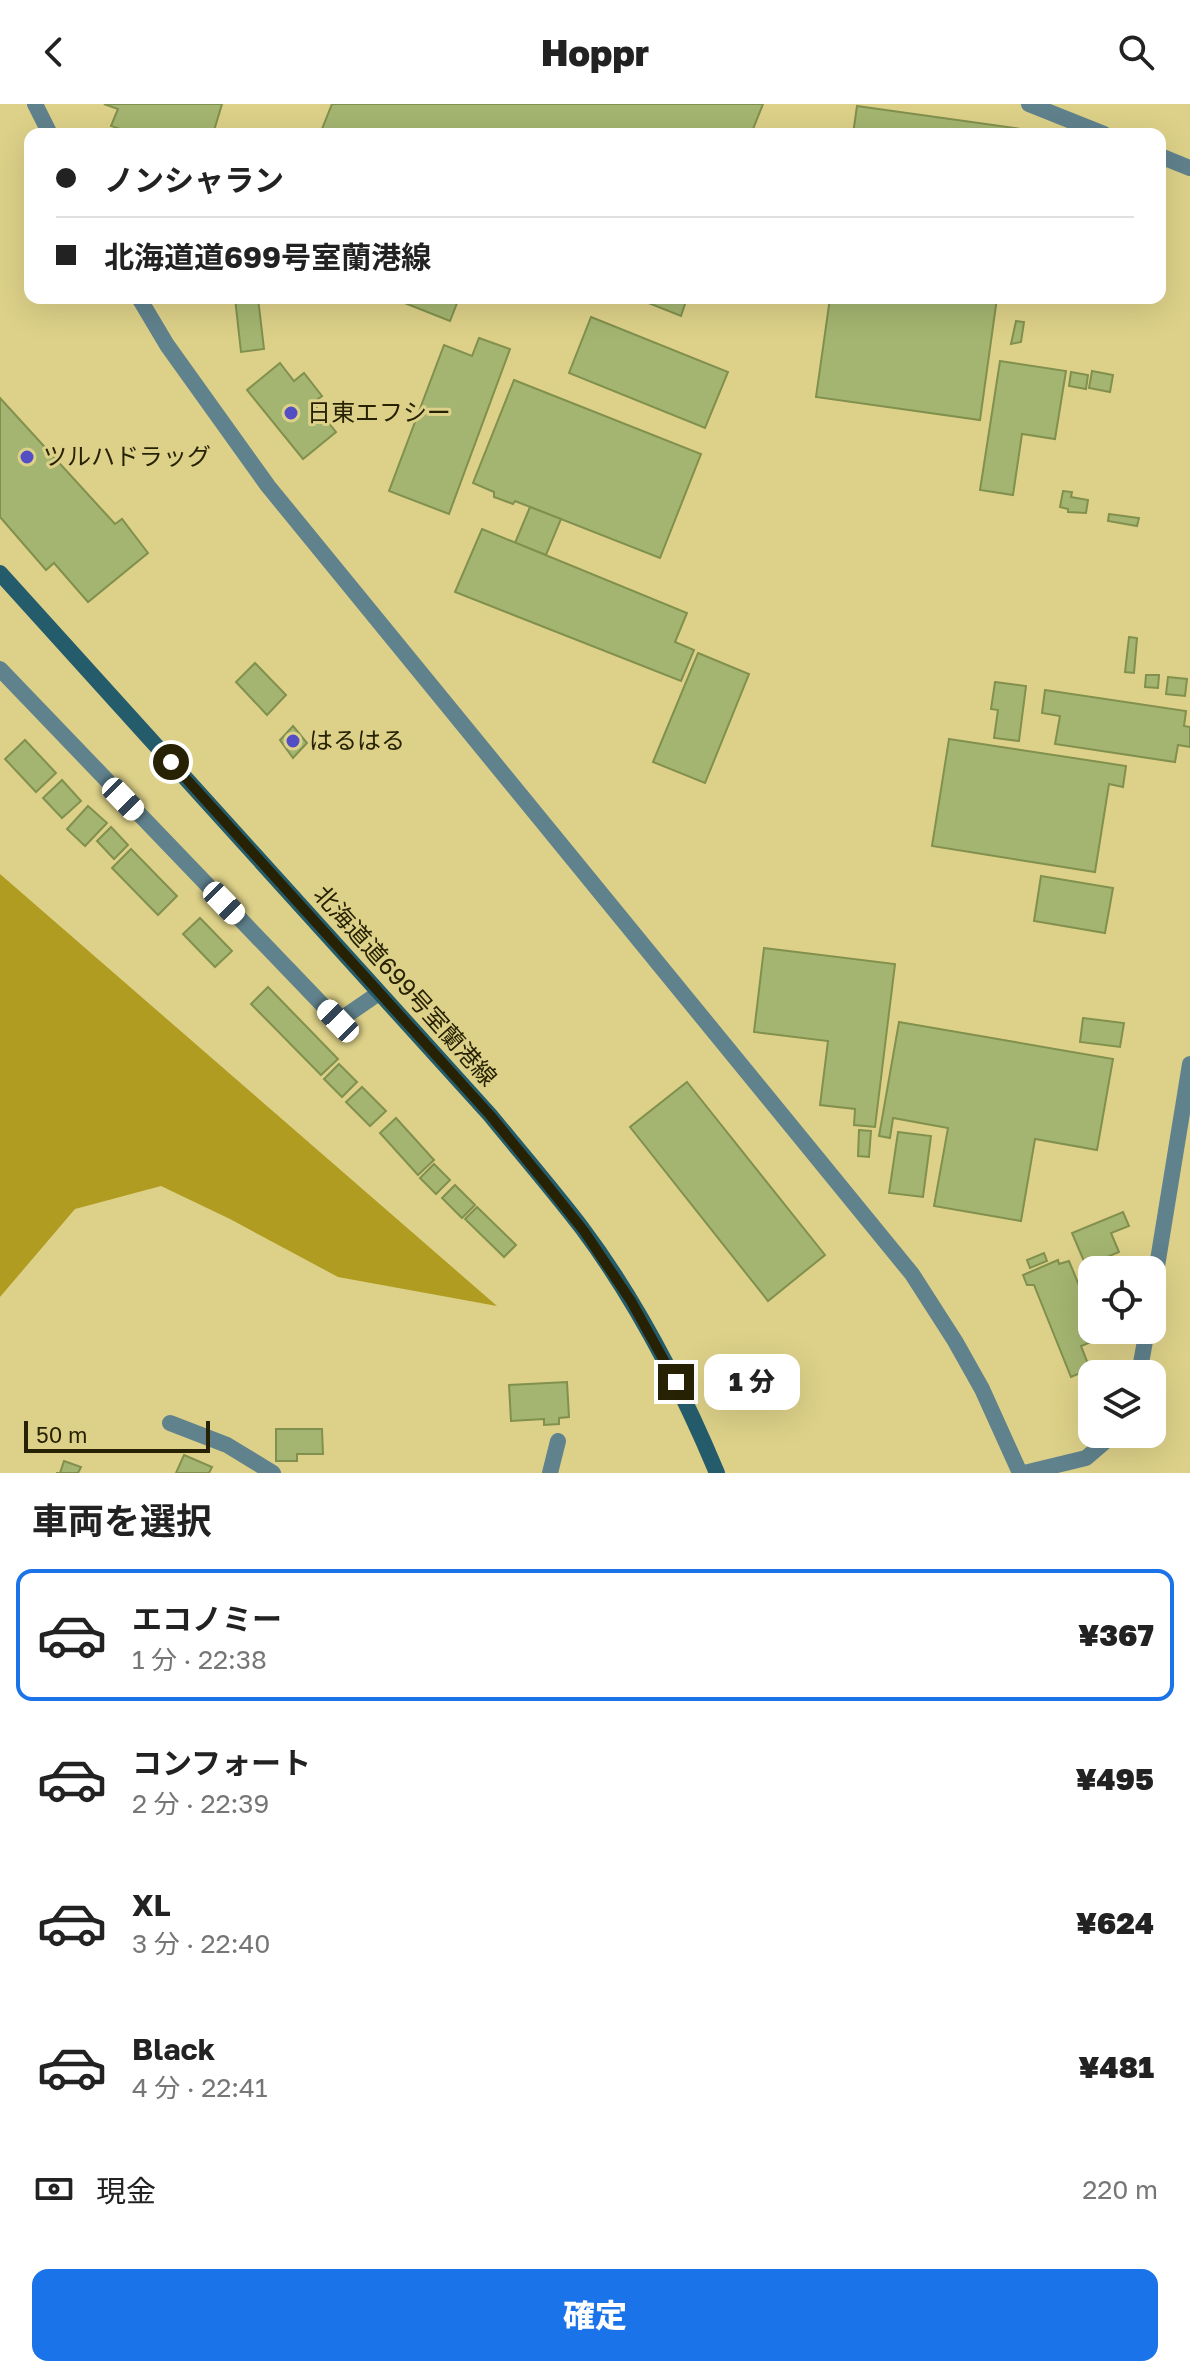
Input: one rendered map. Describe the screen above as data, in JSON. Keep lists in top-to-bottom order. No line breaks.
{"streets":{"main road":["北海道道699号室蘭港線"]},"places":["日東エフシー","ツルハドラッグ","はるはる"],"scale_bar":"50 m","page":{"header":"Hoppr","banner":["ノンシャラン","北海道道699号室蘭港線"],"bubble":"1 分","scale":"50 m","heading":"車両を選択","list":[{"name":"エコノミー","note":"1 分 · 22:38","value":"¥367"},{"name":"コンフォート","note":"2 分 · 22:39","value":"¥495"},{"name":"XL","note":"3 分 · 22:40","value":"¥624"},{"name":"Black","note":"4 分 · 22:41","value":"¥481"}],"pay":["現金","220 m"],"buttons":"確定"}}
